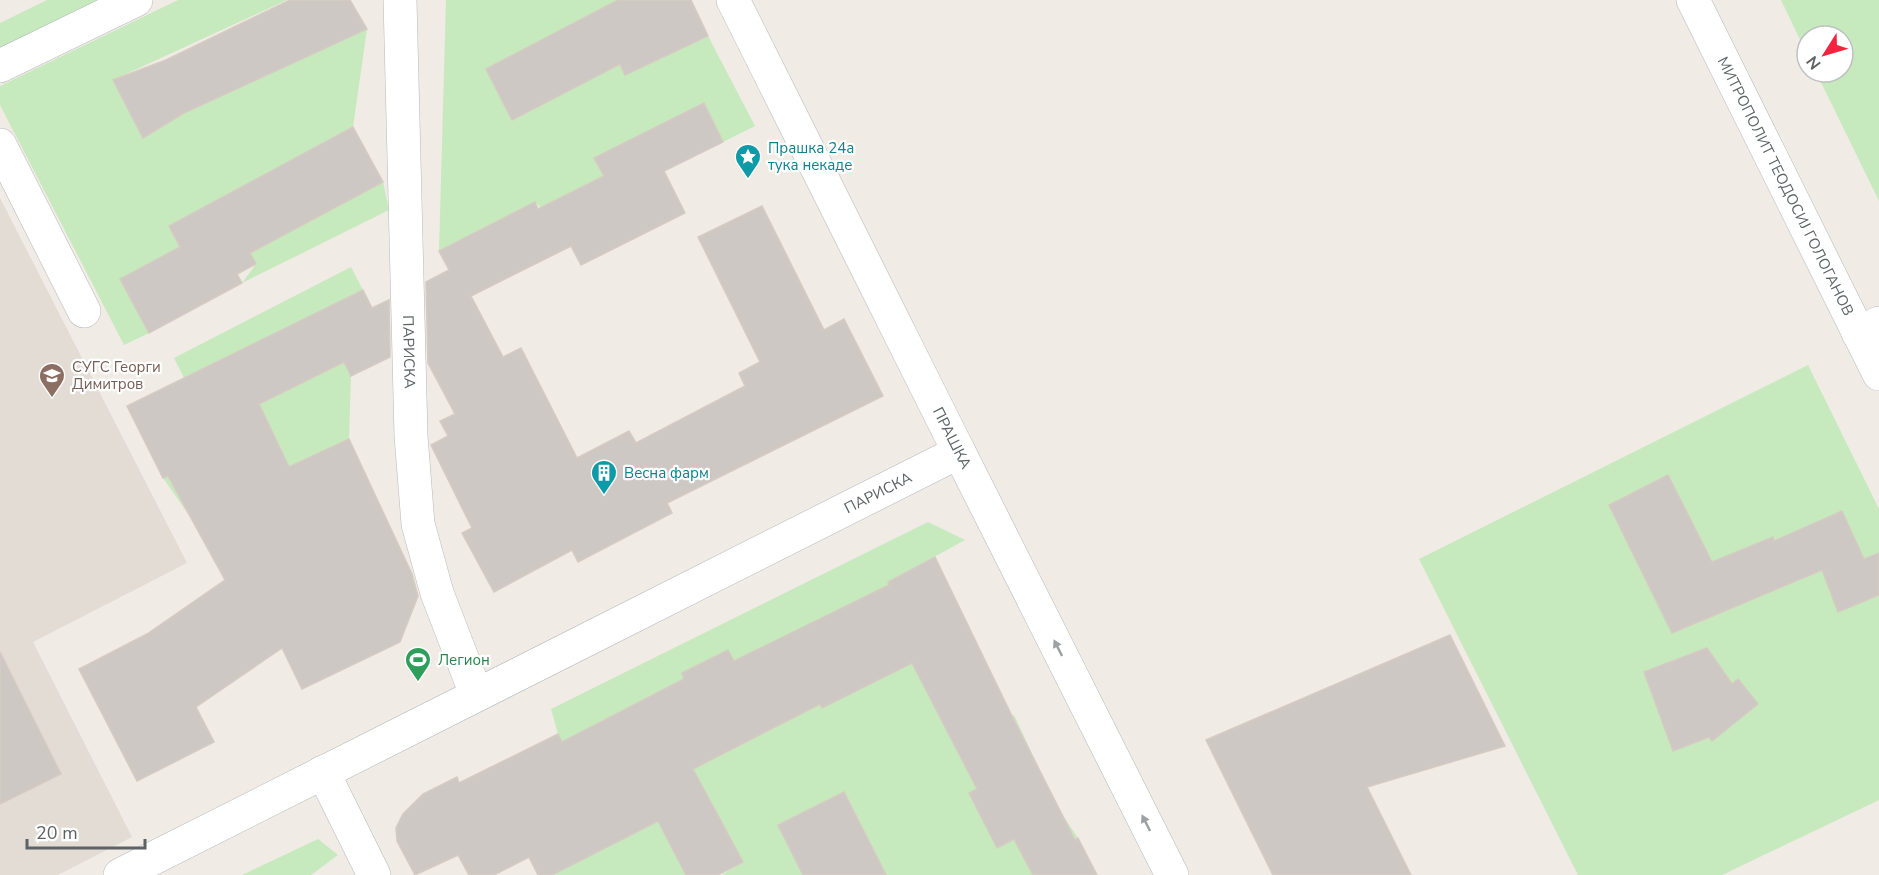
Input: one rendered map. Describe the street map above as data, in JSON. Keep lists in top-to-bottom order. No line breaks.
{"streets":{"street":["МИТРОПОЛИТ ТЕОДОСИЈ ГОЛОГАНОВ","ПАРИСКА","ПРАШКА"]},"crossings":[["ПАРИСКА","ПРАШКА"]],"one_way":["ПРАШКА"],"places":{"place":["Прашка 24а тука некаде"],"school or university":["СУГС Георги Димитров"],"building":["Весна фарм"],"sports":["Легион"]},"scale_bar":"20 m","north":"bottom left"}
